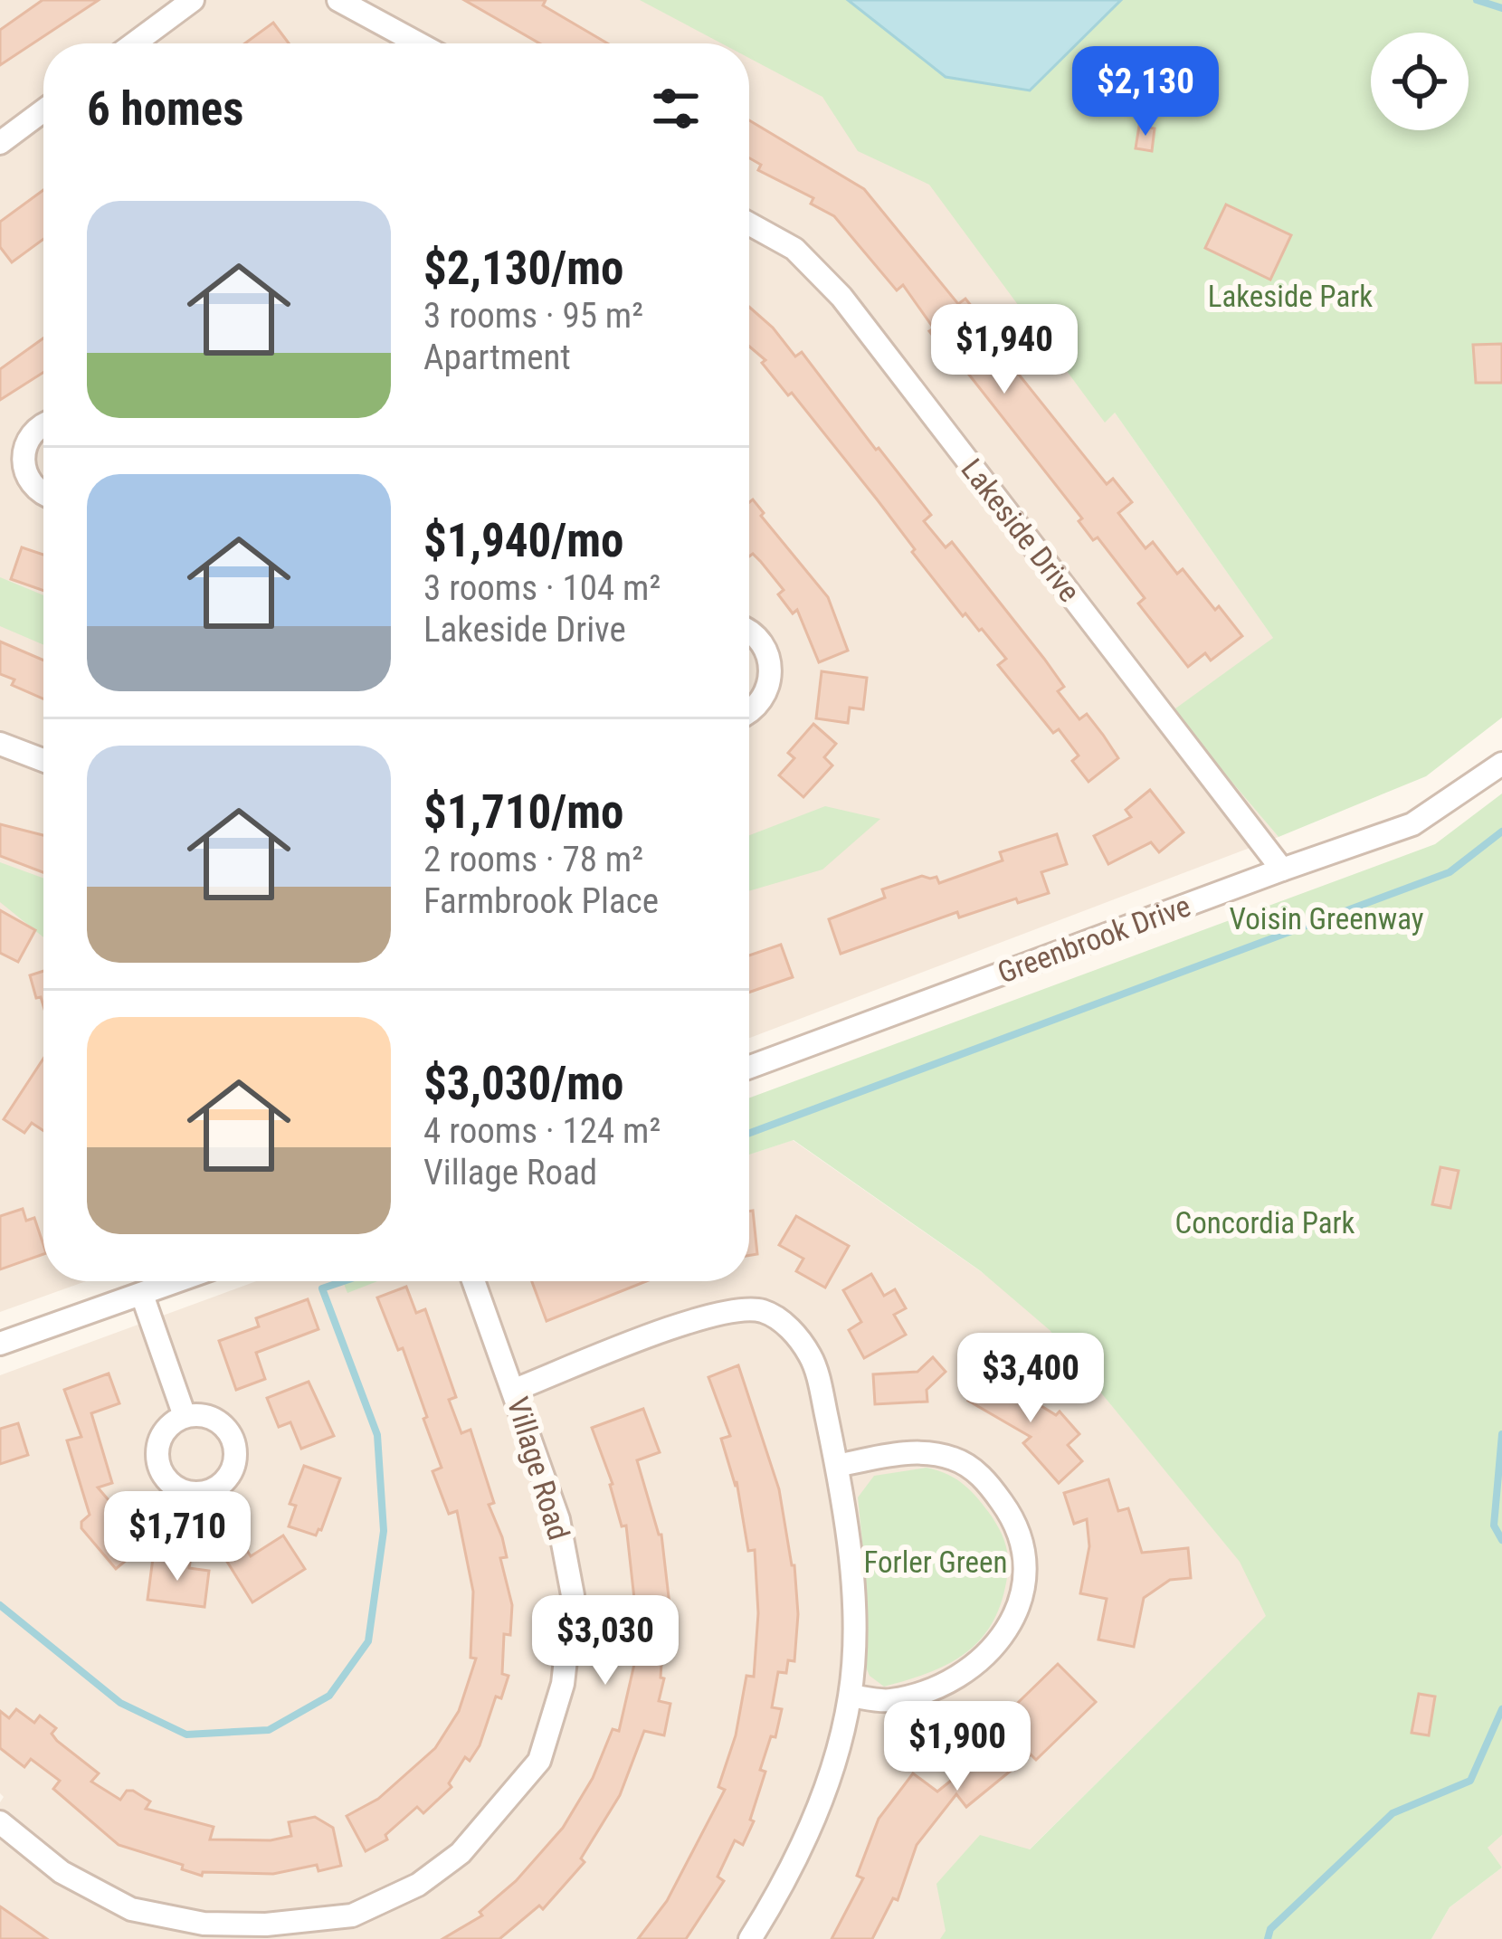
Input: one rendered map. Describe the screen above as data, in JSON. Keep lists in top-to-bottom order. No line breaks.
{"streets":{"street":["Lakeside Drive","Greenbrook Drive","Village Road"]},"crossings":[["Lakeside Drive","Greenbrook Drive"]],"parks":["Lakeside Park","Voisin Greenway","Concordia Park","Forler Green"],"page":{"heading":"6 homes","price":["$2,130","$1,940","$3,400","$1,710","$3,030","$1,900"],"list":[{"name":"$2,130/mo","note":"3 rooms · 95 m² · Apartment"},{"name":"$1,940/mo","note":"3 rooms · 104 m² · Lakeside Drive"},{"name":"$1,710/mo","note":"2 rooms · 78 m² · Farmbrook Place"},{"name":"$3,030/mo","note":"4 rooms · 124 m² · Village Road"}]}}
